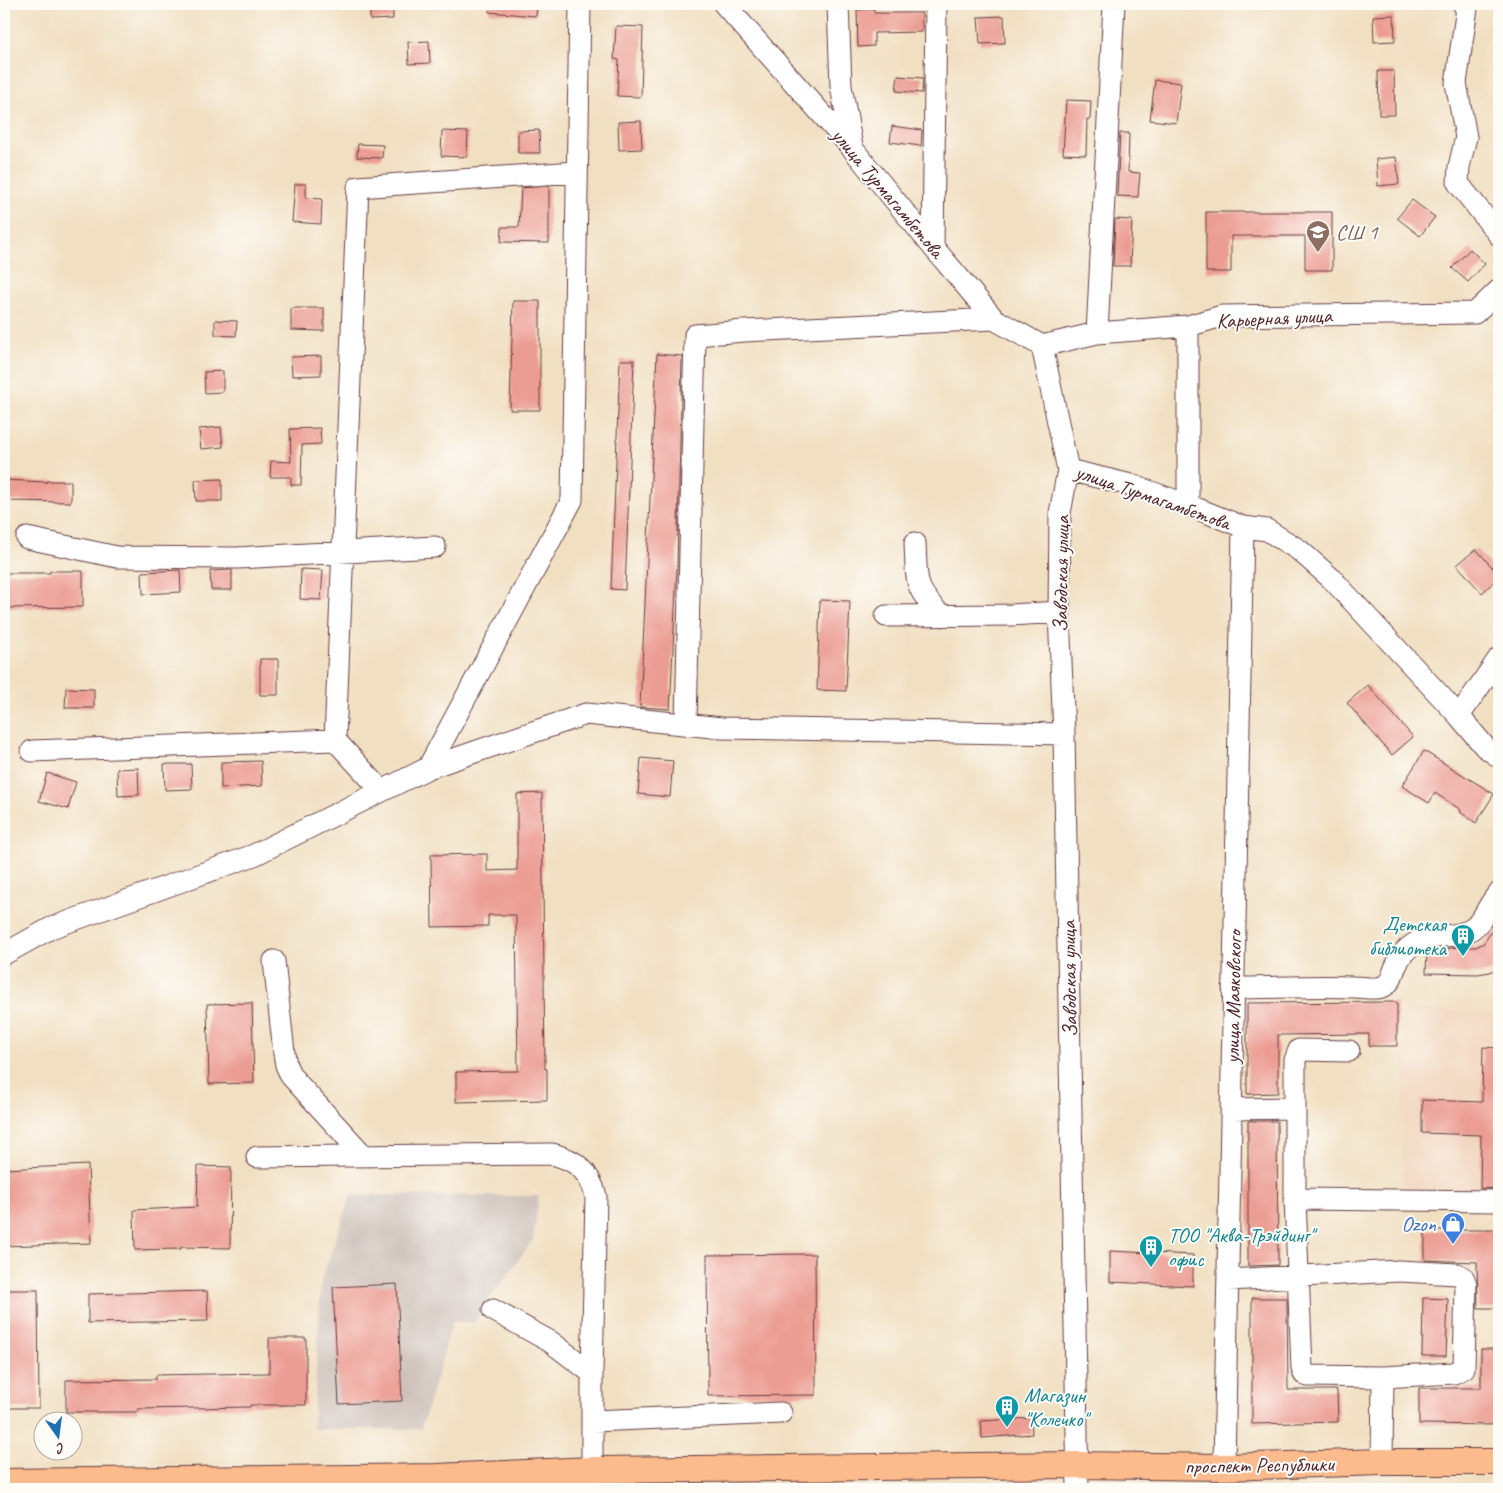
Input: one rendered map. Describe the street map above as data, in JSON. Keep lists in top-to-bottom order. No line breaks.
{"streets":{"main road":["проспект Республики"],"street":["улица Турмагамбетова","Карьерная улица","Заводская улица","улица Маяковского"]},"crossings":[["улица Турмагамбетова","Карьерная улица"],["улица Турмагамбетова","Заводская улица"],["улица Турмагамбетова","улица Маяковского"],["Заводская улица","проспект Республики"],["улица Маяковского","проспект Республики"]],"places":{"school or university":["СШ 1"],"building":["Детская библиотека","ТОО \"Аква-Трэйдинг\" офис","Магазин \"Колечко\""],"shop":["Ozon"]},"north":"bottom"}
